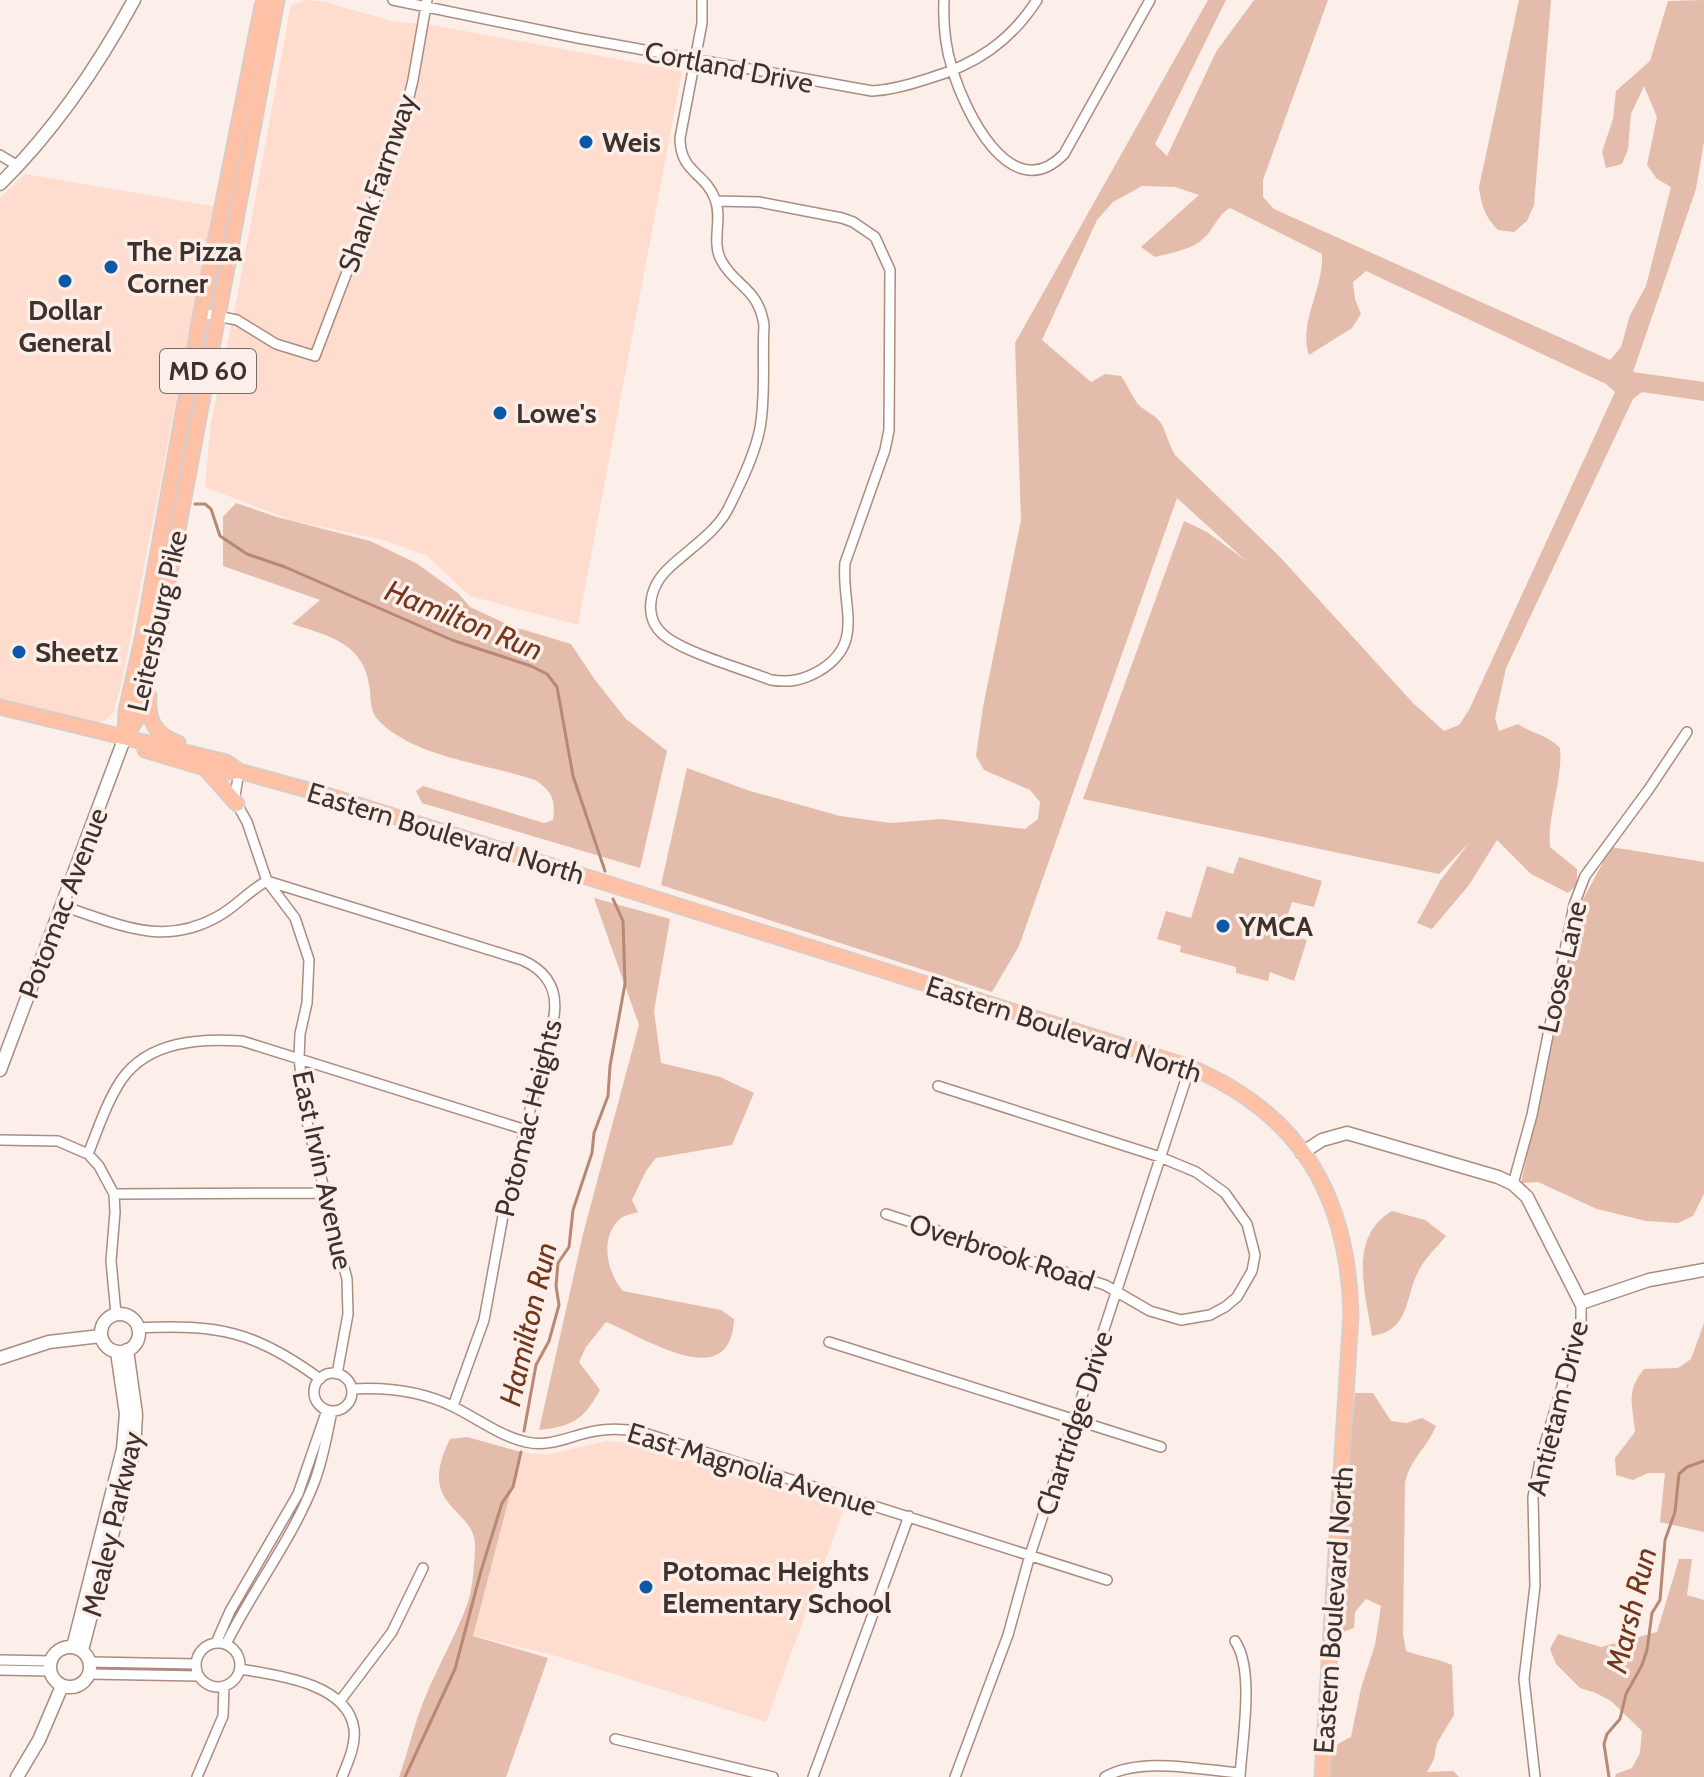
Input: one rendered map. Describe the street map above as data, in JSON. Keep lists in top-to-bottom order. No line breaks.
{"streets":{"main road":["MD 60","Leitersburg Pike","Eastern Boulevard North"],"street":["Cortland Drive","Shank Farmway","Potomac Avenue","Loose Lane","Potomac Heights","East Irvin Avenue","Overbrook Road","Antietam Drive","Chartridge Drive","East Magnolia Avenue","Mealey Parkway"]},"crossings":[["Cortland Drive","Shank Farmway"],["Shank Farmway","Leitersburg Pike"],["Leitersburg Pike","Eastern Boulevard North"],["Leitersburg Pike","Potomac Avenue"],["Eastern Boulevard North","Potomac Avenue"],["Eastern Boulevard North","Chartridge Drive"],["Loose Lane","Antietam Drive"],["Potomac Heights","East Irvin Avenue"],["Potomac Heights","East Magnolia Avenue"],["East Irvin Avenue","East Magnolia Avenue"],["Overbrook Road","Chartridge Drive"],["Chartridge Drive","East Magnolia Avenue"]],"water":["Hamilton Run","Marsh Run"],"places":["Weis","The Pizza Corner","Dollar General","Lowe's","Sheetz","YMCA","Potomac Heights Elementary School"]}
